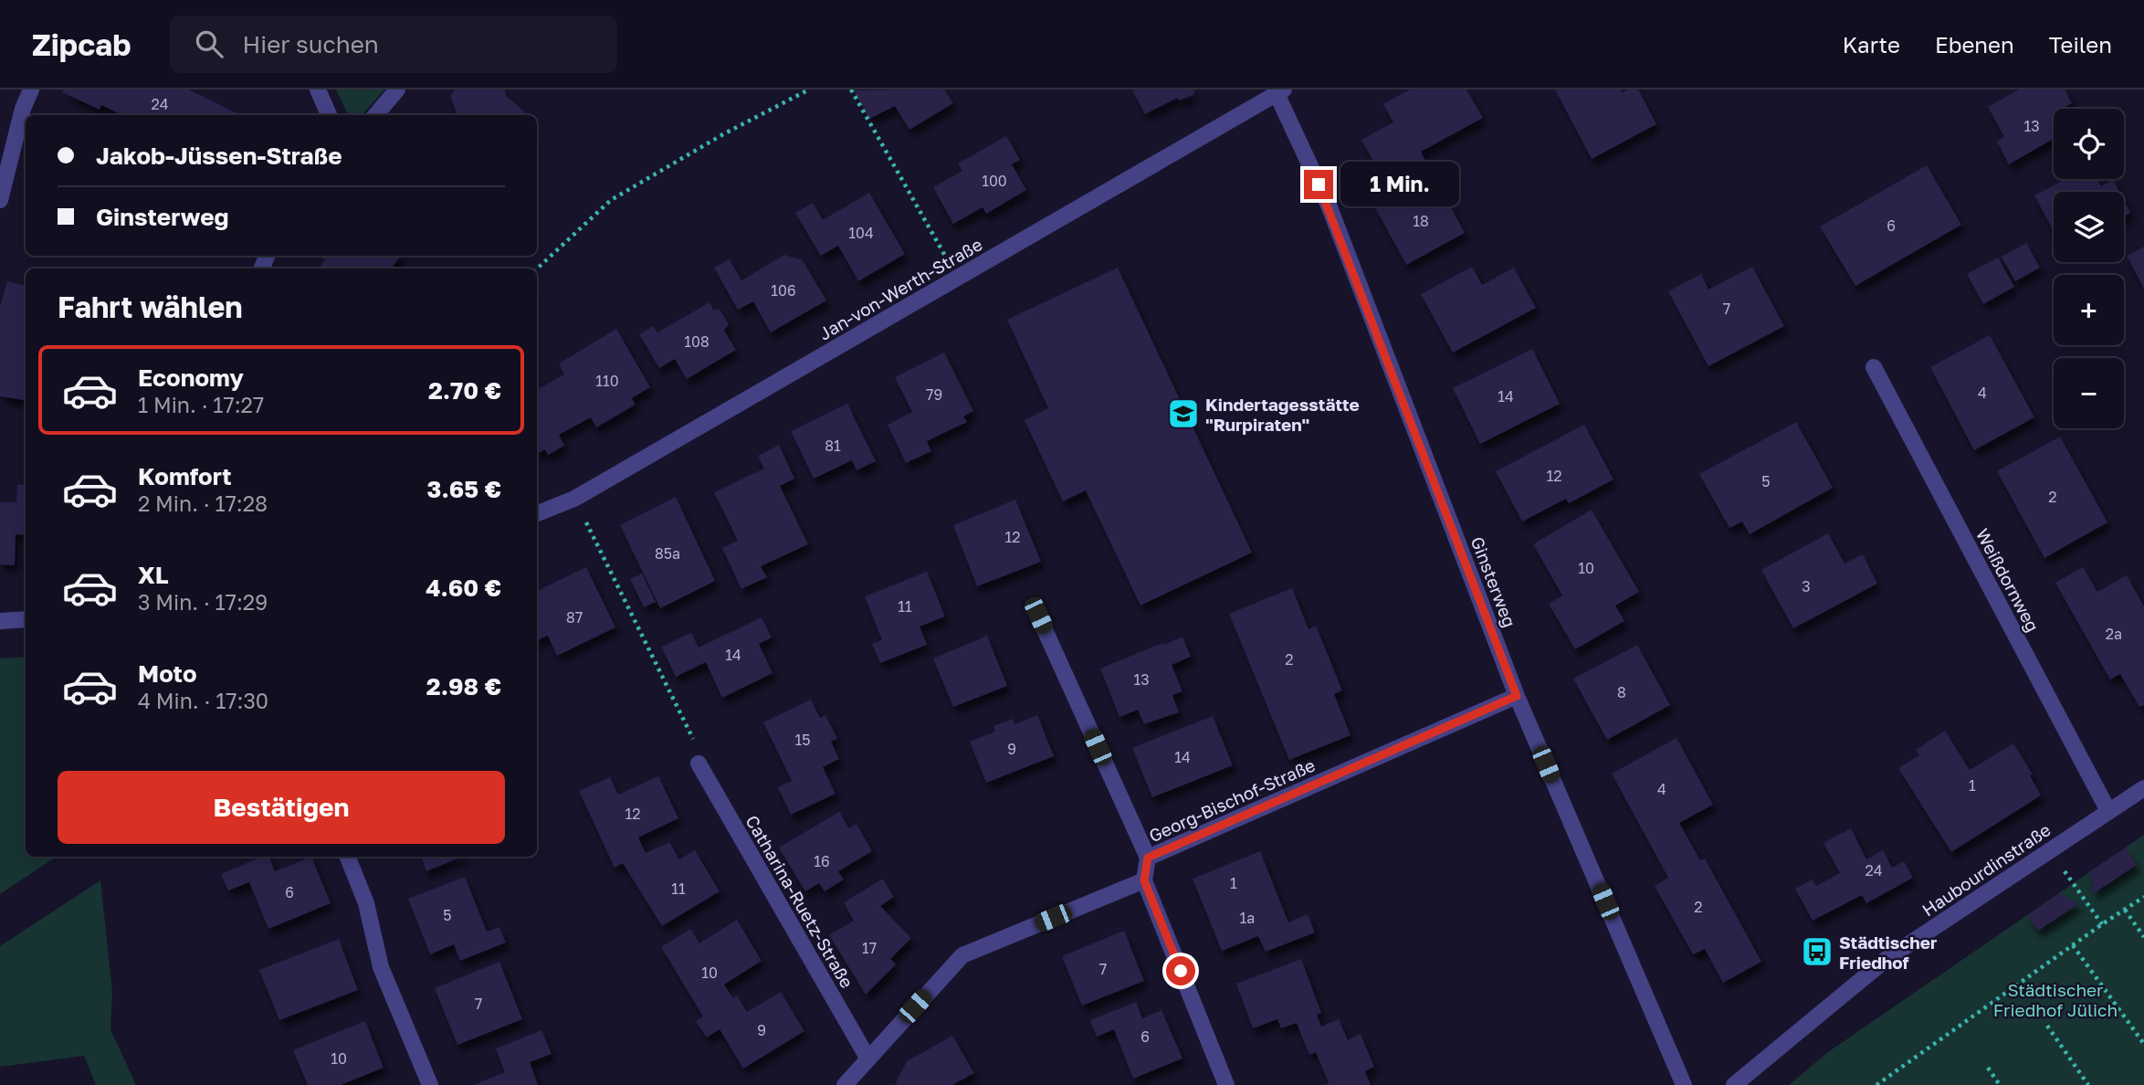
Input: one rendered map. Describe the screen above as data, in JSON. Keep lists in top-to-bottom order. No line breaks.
{"streets":{"street":["Jan-von-Werth-Straße","Weißdornweg","Ginsterweg","Georg-Bischof-Straße","Haubourdinstraße","Catharina-Ruetz-Straße"]},"crossings":[["Jan-von-Werth-Straße","Ginsterweg"],["Weißdornweg","Haubourdinstraße"],["Ginsterweg","Georg-Bischof-Straße"]],"parks":["Städtischer Friedhof Jülich"],"places":{"school or university":["Kindertagesstätte \"Rurpiraten\""],"bus stop":["Städtischer Friedhof"]},"house_numbers":["24","13","100","18","6","104","106","7","108","110","4","79","14","81","12","5","2","12","85a","10","3","11","87","2a","14","2","13","8","15","9","14","1","4","12","16","24","1","11","6","2","5","1a","17","7","10","7","9","6","10"],"page":{"header":"Zipcab","search":"Hier suchen","nav":["Karte","Ebenen","Teilen"],"map_buttons":["+","−"],"banner":["Jakob-Jüssen-Straße","Ginsterweg"],"bubble":"1 Min.","heading":"Fahrt wählen","list":[{"name":"Economy","note":"1 Min. · 17:27","value":"2.70 €"},{"name":"Komfort","note":"2 Min. · 17:28","value":"3.65 €"},{"name":"XL","note":"3 Min. · 17:29","value":"4.60 €"},{"name":"Moto","note":"4 Min. · 17:30","value":"2.98 €"}],"buttons":"Bestätigen"}}
